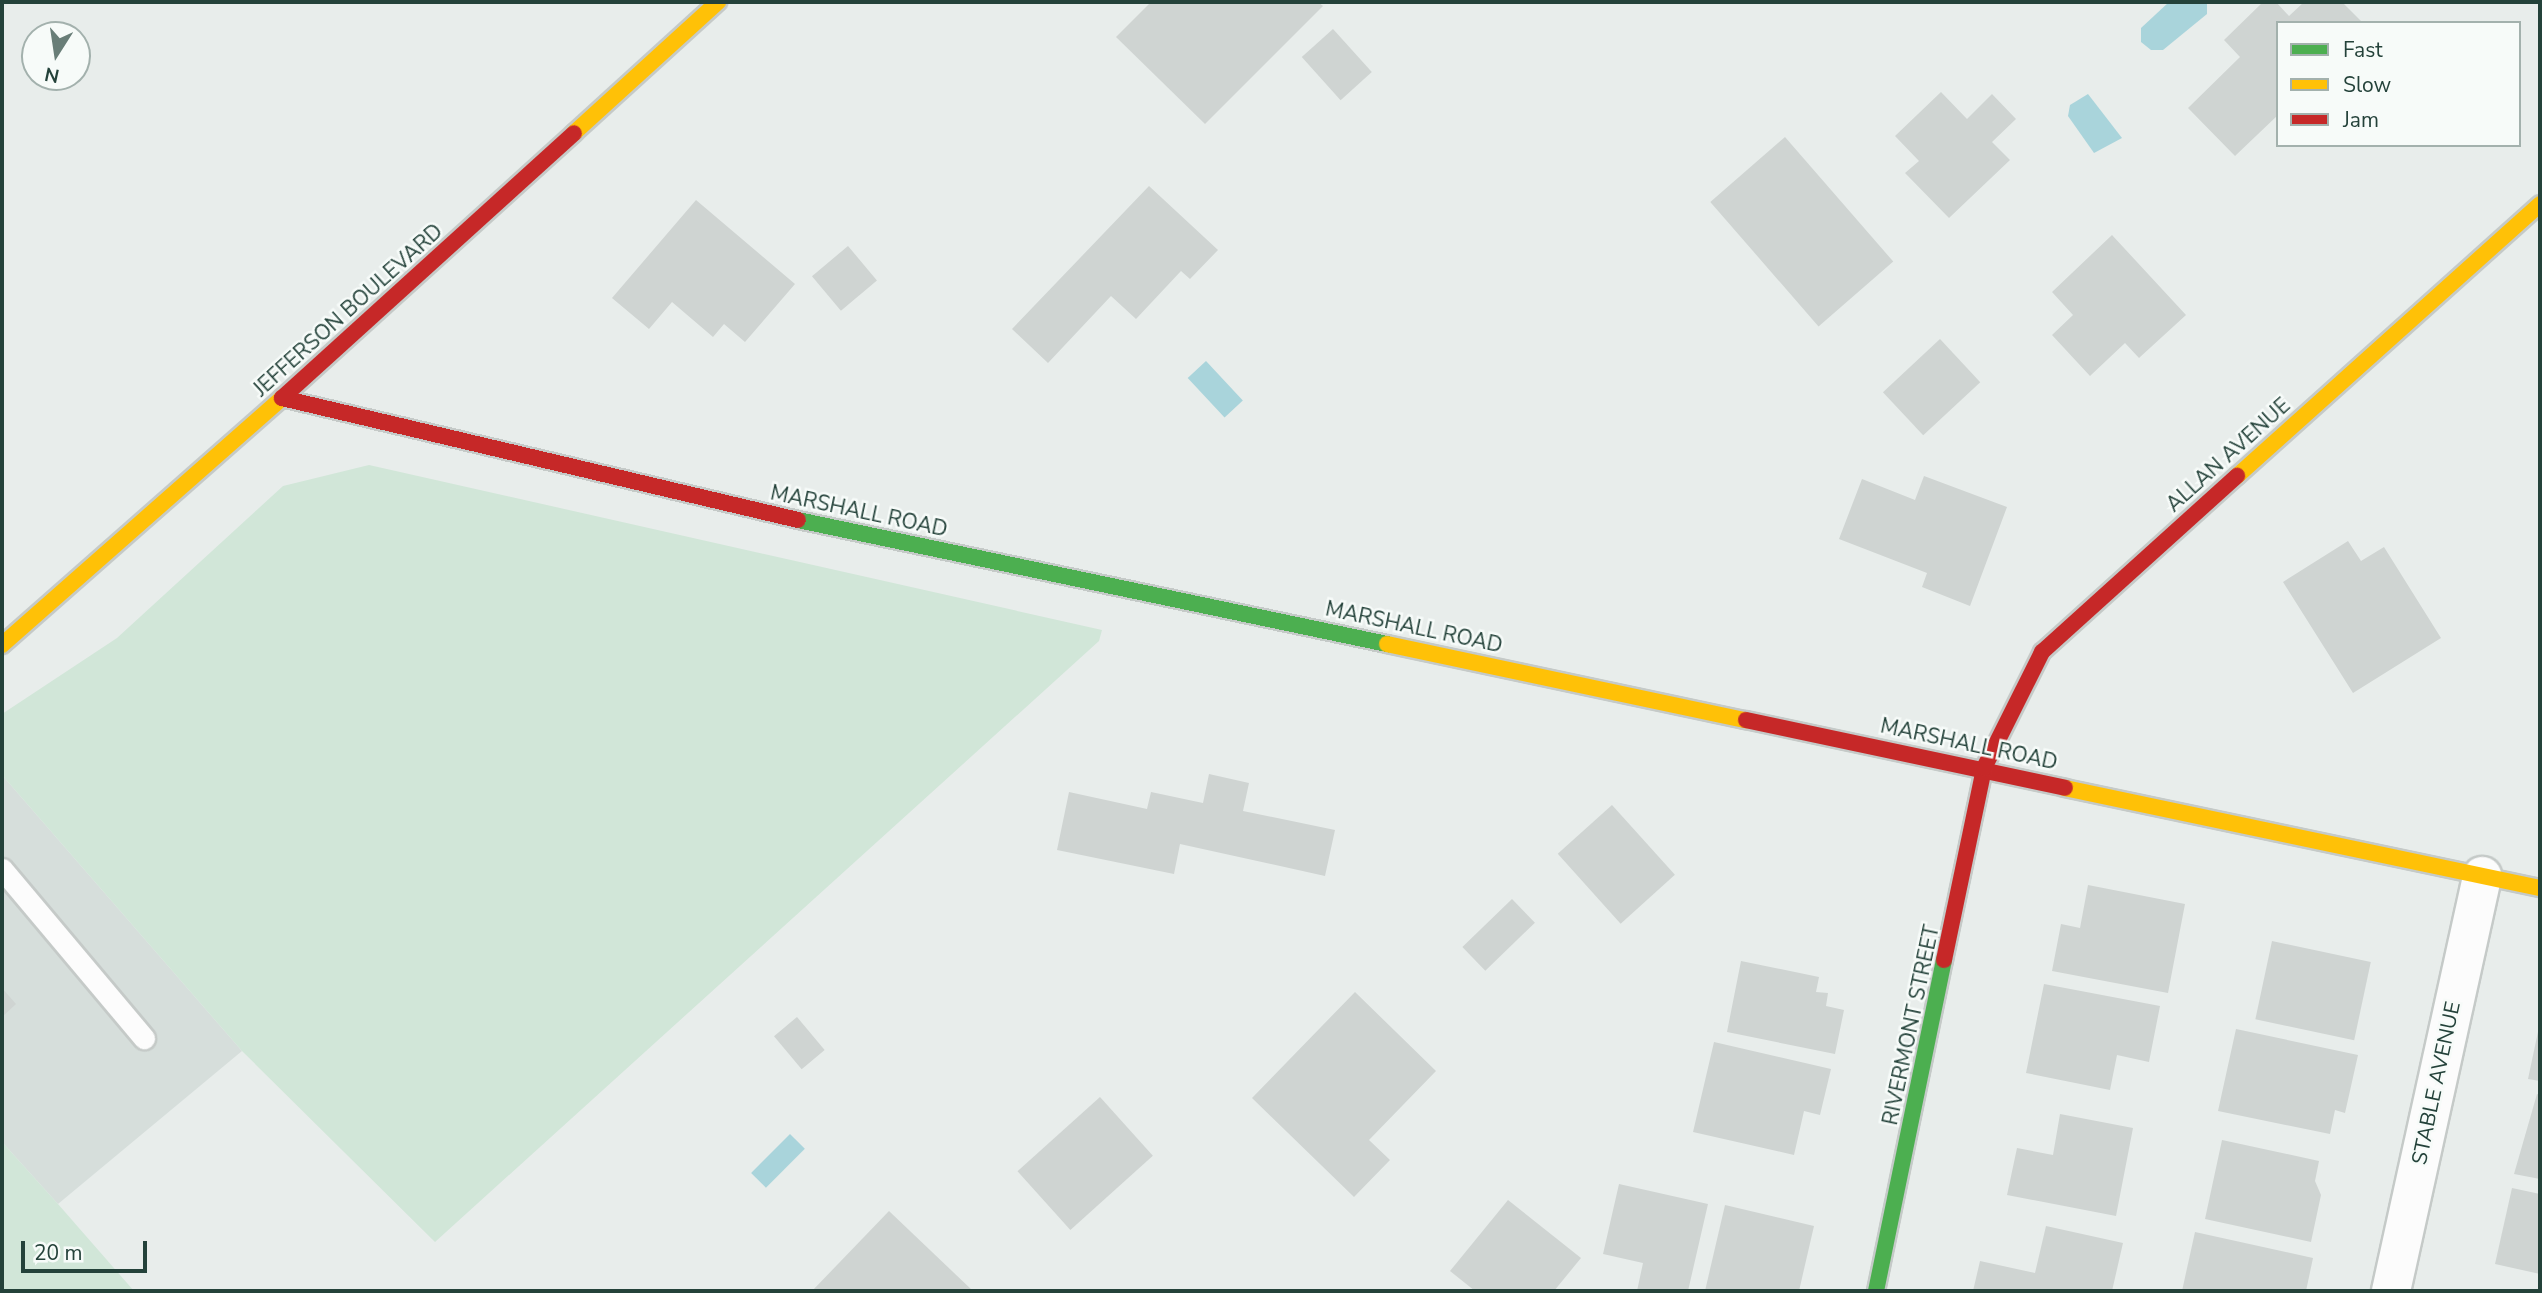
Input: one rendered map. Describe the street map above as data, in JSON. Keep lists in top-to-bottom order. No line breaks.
{"streets":{"street":["JEFFERSON BOULEVARD","ALLAN AVENUE","MARSHALL ROAD","RIVERMONT STREET","STABLE AVENUE"]},"crossings":[["JEFFERSON BOULEVARD","MARSHALL ROAD"],["ALLAN AVENUE","MARSHALL ROAD"],["ALLAN AVENUE","RIVERMONT STREET"],["MARSHALL ROAD","RIVERMONT STREET"],["MARSHALL ROAD","STABLE AVENUE"]],"legend":["Fast","Slow","Jam"],"scale_bar":"20 m","north":"bottom"}
